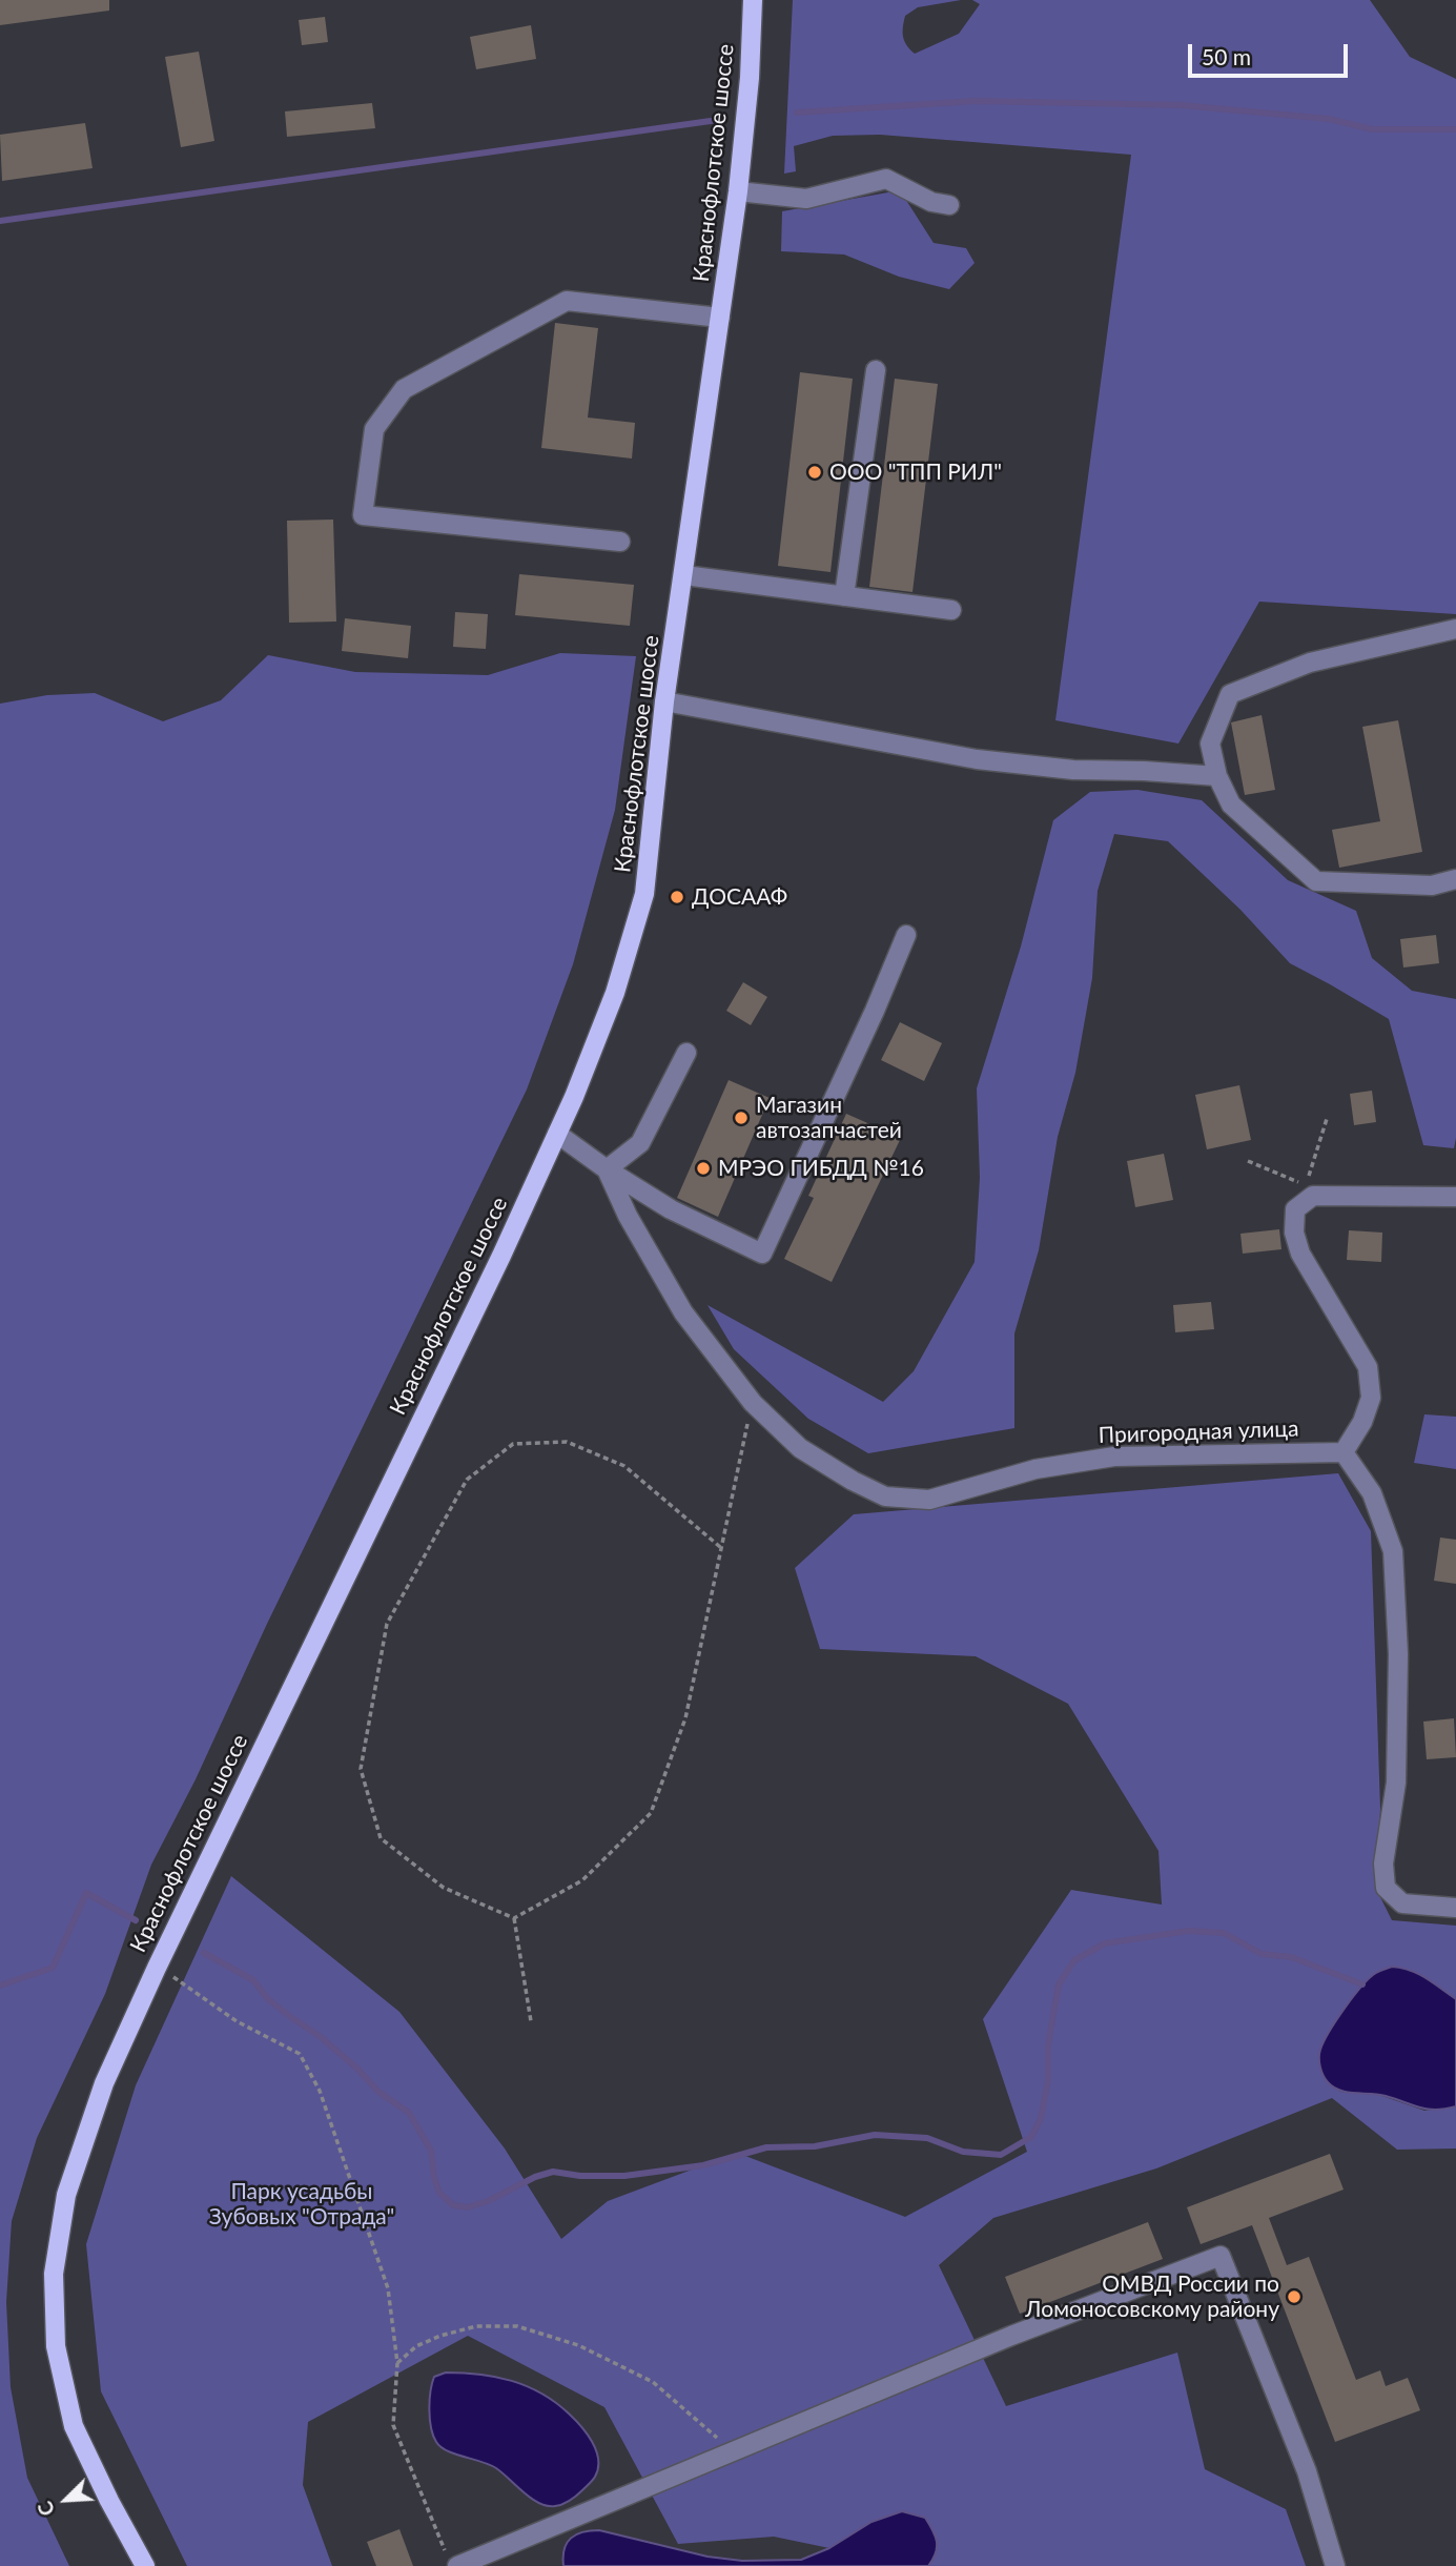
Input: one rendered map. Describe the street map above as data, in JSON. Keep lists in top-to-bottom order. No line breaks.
{"streets":{"main road":["Краснофлотское шоссе"],"street":["Пригородная улица"]},"parks":["Парк усадьбы Зубовых \"Отрада\""],"places":["ООО \"ТПП РИЛ\"","ДОСААФ","Магазин автозапчастей","МРЭО ГИБДД №16","ОМВД России по Ломоносовскому району"],"scale_bar":"50 m","north":"bottom left"}
